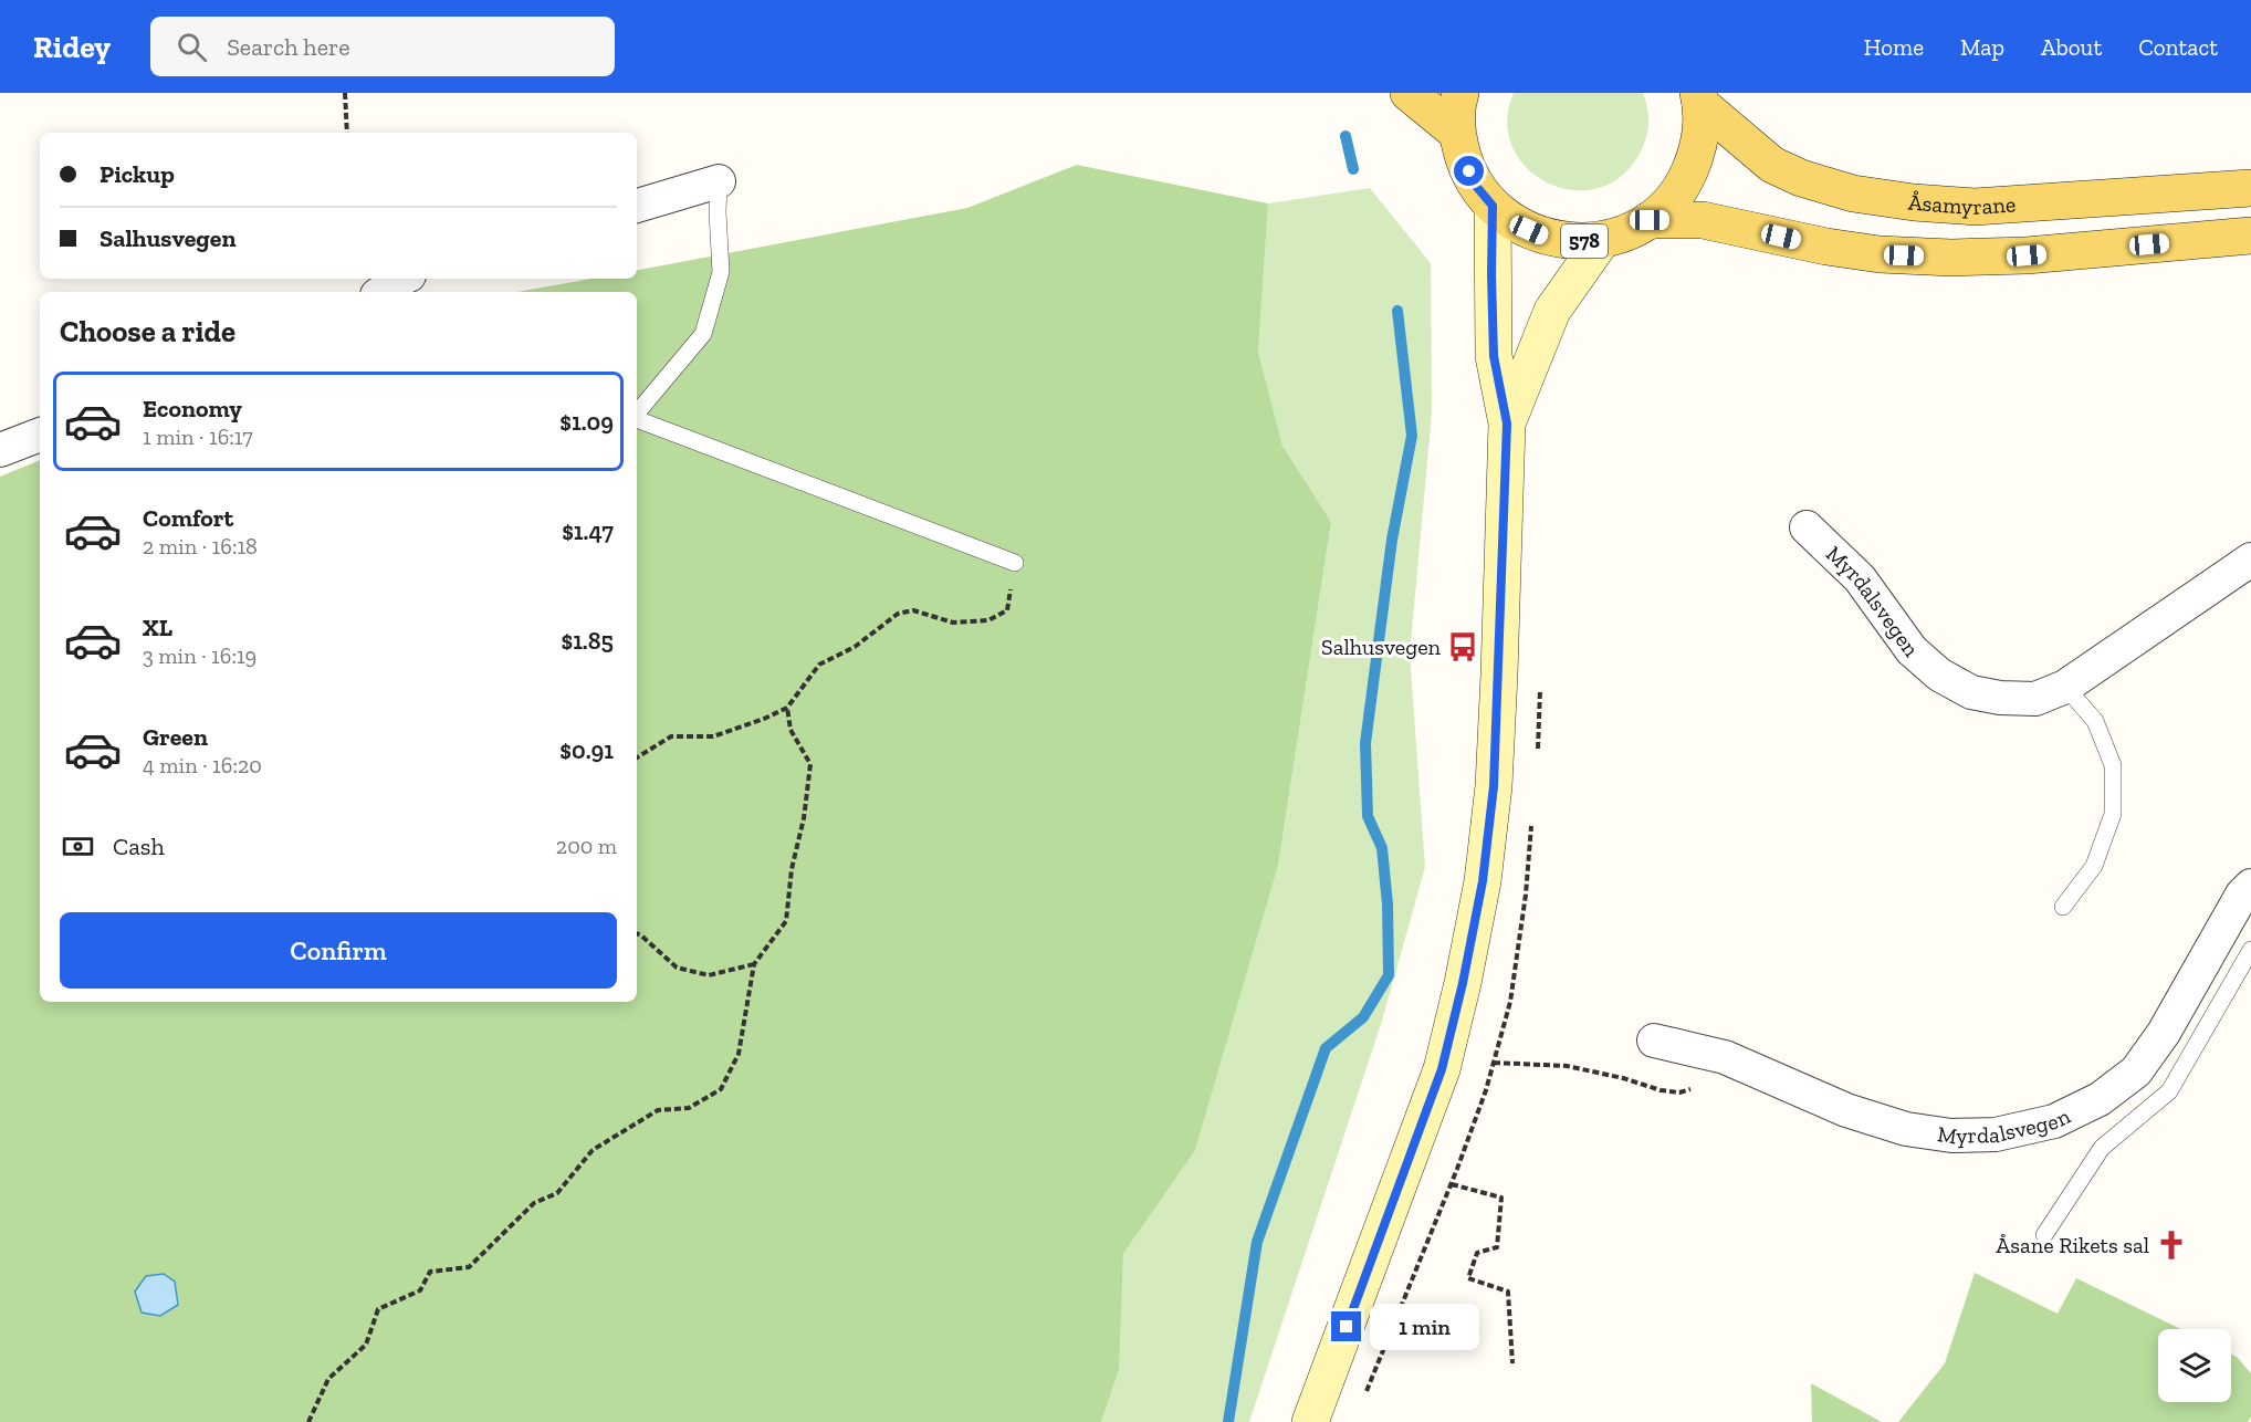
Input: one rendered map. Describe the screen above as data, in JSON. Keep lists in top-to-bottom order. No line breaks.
{"streets":{"main road":["Åsamyrane","578"],"street":["Myrdalsvegen"]},"crossings":[["Åsamyrane","578"]],"places":{"bus stop":["Salhusvegen"],"church":["Åsane Rikets sal"]},"page":{"header":"Ridey","search":"Search here","nav":["Home","Map","About","Contact"],"banner":["Pickup","Salhusvegen"],"heading":"Choose a ride","list":[{"name":"Economy","note":"1 min · 16:17","value":"$1.09"},{"name":"Comfort","note":"2 min · 16:18","value":"$1.47"},{"name":"XL","note":"3 min · 16:19","value":"$1.85"},{"name":"Green","note":"4 min · 16:20","value":"$0.91"}],"pay":["Cash","200 m"],"buttons":"Confirm","bubble":"1 min"}}
